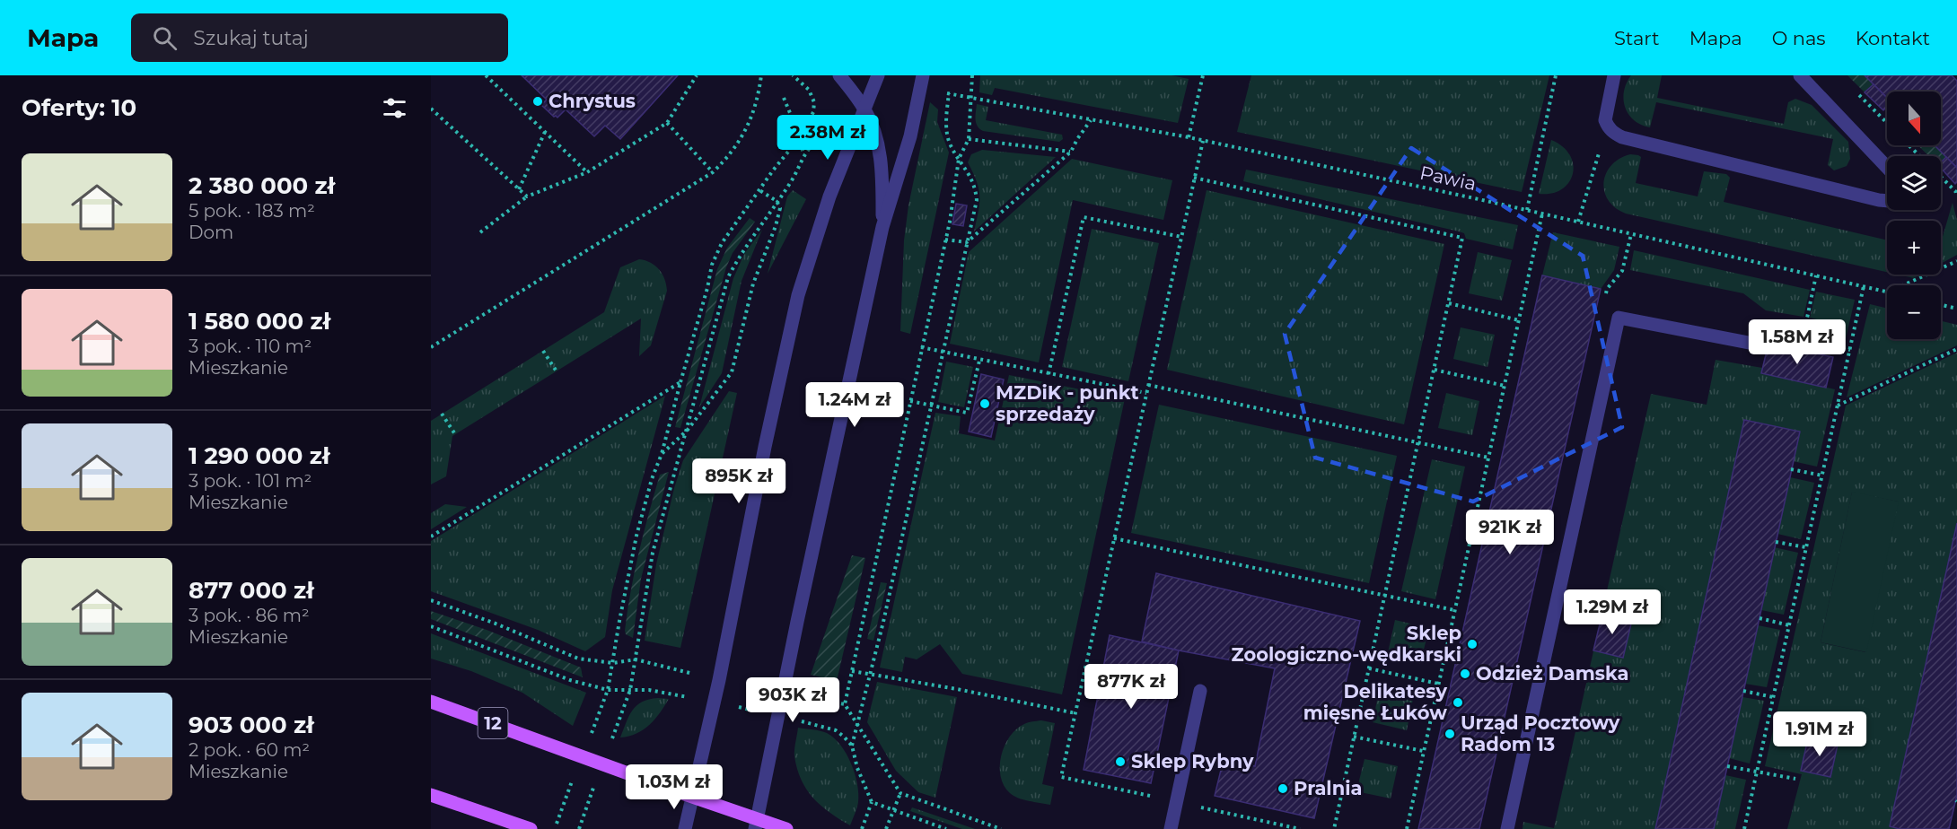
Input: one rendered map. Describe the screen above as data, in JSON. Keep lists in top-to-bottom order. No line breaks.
{"streets":{"main road":["12"],"path":["Pawia"]},"places":["Chrystus","MZDiK - punkt sprzedaży","Sklep Zoologiczno-wędkarski","Odzież Damska","Delikatesy mięsne Łuków","Urząd Pocztowy Radom 13","Sklep Rybny","Pralnia"],"north":"bottom","page":{"header":"Mapa","search":"Szukaj tutaj","nav":["Start","Mapa","O nas","Kontakt"],"heading":"Oferty: 10","map_buttons":["+","−"],"price":["2.38M zł","1.58M zł","1.24M zł","895K zł","921K zł","1.29M zł","877K zł","903K zł","1.91M zł","1.03M zł"],"list":[{"name":"2 380 000 zł","note":"5 pok. · 183 m² · Dom"},{"name":"1 580 000 zł","note":"3 pok. · 110 m² · Mieszkanie"},{"name":"1 290 000 zł","note":"3 pok. · 101 m² · Mieszkanie"},{"name":"877 000 zł","note":"3 pok. · 86 m² · Mieszkanie"},{"name":"903 000 zł","note":"2 pok. · 60 m² · Mieszkanie"}]}}
